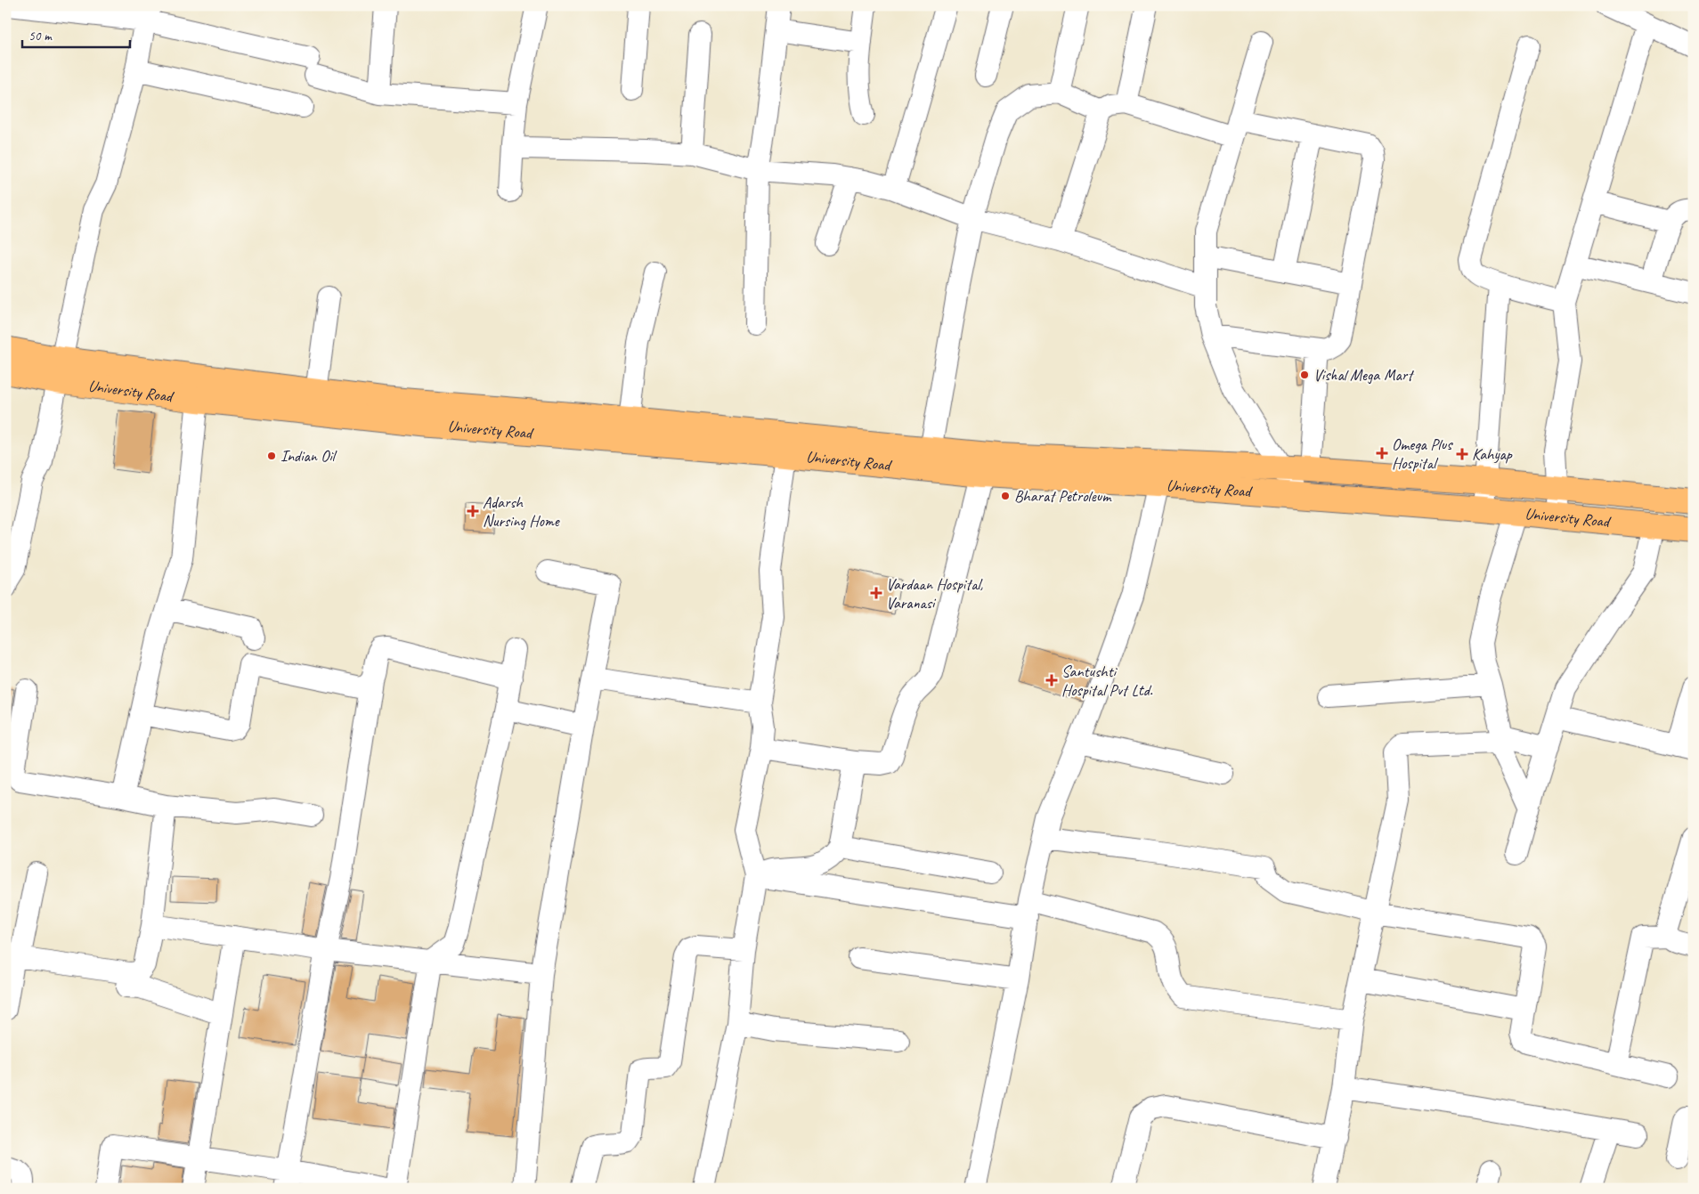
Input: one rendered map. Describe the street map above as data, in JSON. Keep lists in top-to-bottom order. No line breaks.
{"streets":{"main road":["University Road"]},"places":{"other":["Vishal Mega Mart","Indian Oil","Bharat Petroleum"],"health":["Omega Plus Hospital","Kahyap","Adarsh Nursing Home","Vardaan Hospital, Varanasi","Santushti Hospital Pvt Ltd."]},"scale_bar":"50 m"}
